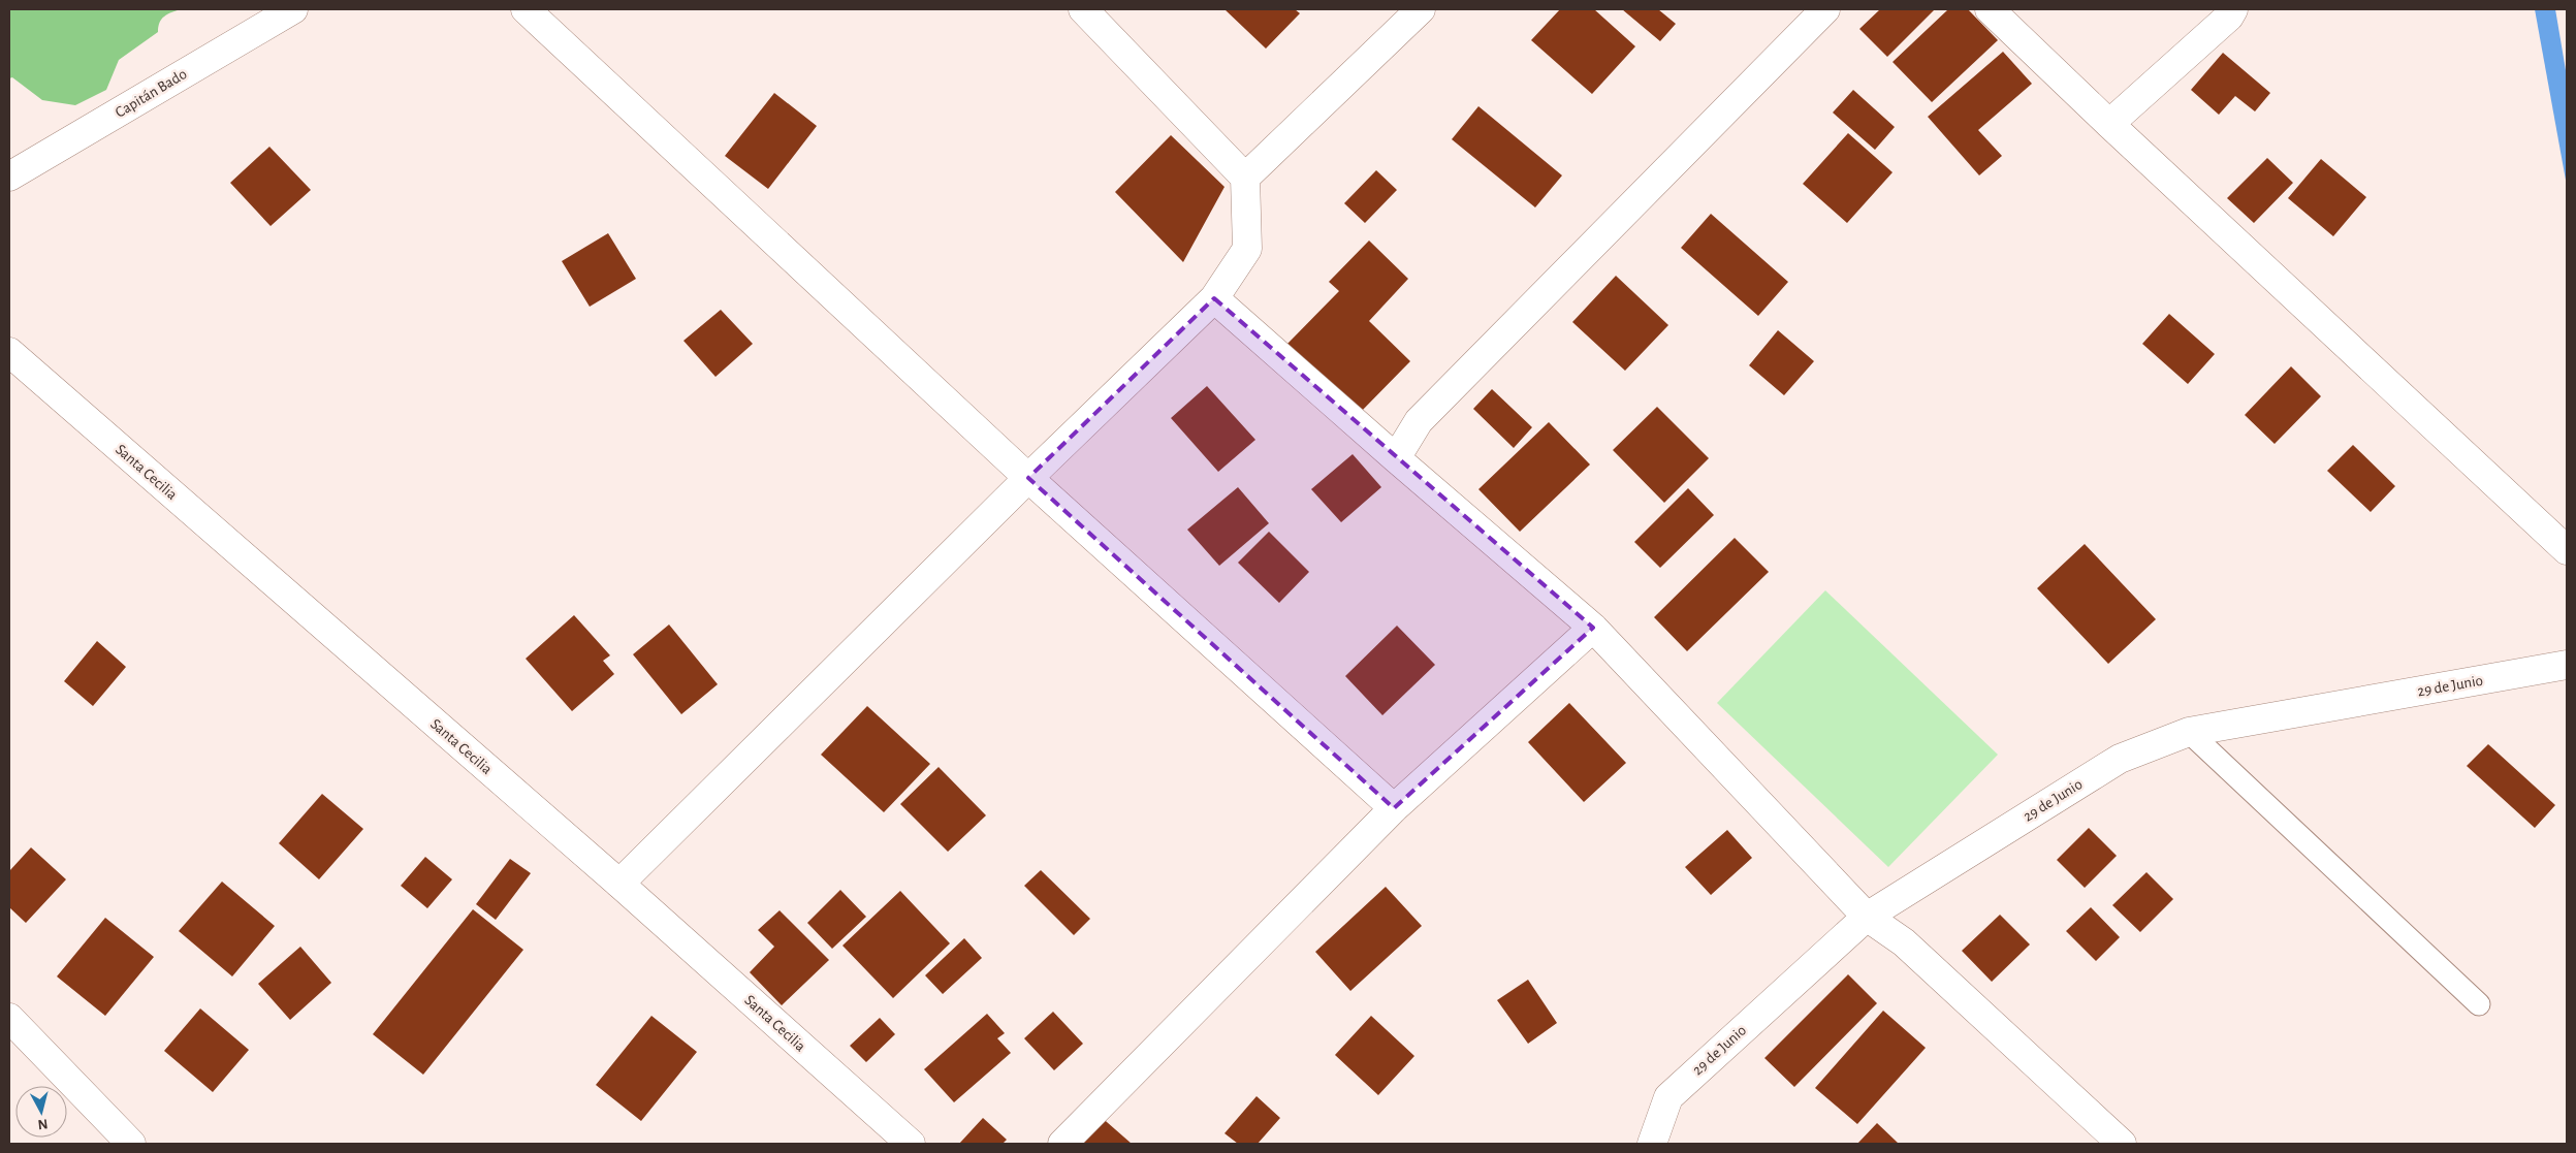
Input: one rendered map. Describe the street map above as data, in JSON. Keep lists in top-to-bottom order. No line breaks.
{"streets":{"street":["Capitán Bado","Santa Cecilia","29 de Junio"]},"north":"bottom"}
